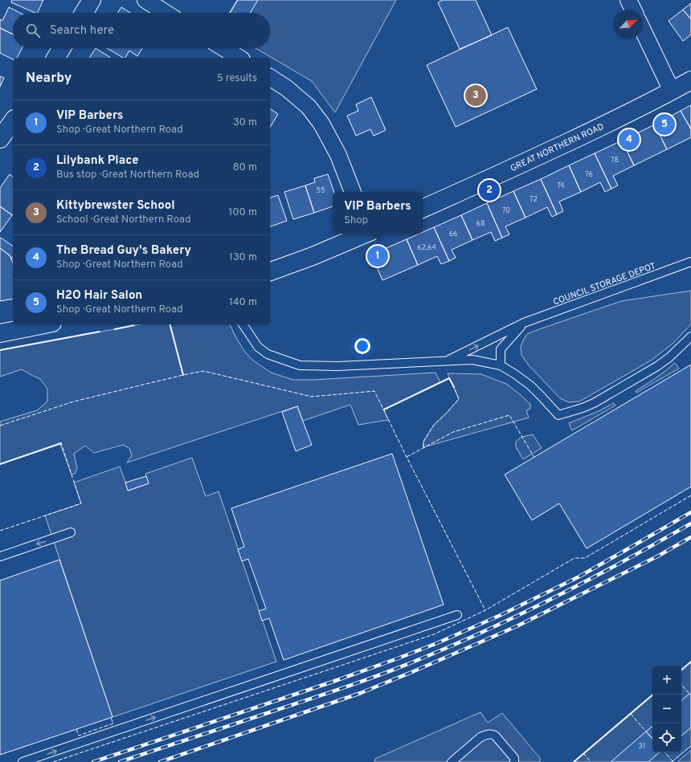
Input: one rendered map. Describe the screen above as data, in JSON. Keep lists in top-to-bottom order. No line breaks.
{"streets":{"main road":["GREAT NORTHERN ROAD"],"lane":["COUNCIL STORAGE DEPOT"]},"house_numbers":["78","76","74","55","72","70","68","66","62,64","31"],"north":"top right","page":{"search":"Search here","heading":["Nearby","5 results"],"pins":["3","5","4","2","1"],"list":[{"mark":"1","name":"VIP Barbers","note":"Shop · Great Northern Road","value":"30 m"},{"mark":"2","name":"Lilybank Place","note":"Bus stop · Great Northern Road","value":"80 m"},{"mark":"3","name":"Kittybrewster School","note":"School · Great Northern Road","value":"100 m"},{"mark":"4","name":"The Bread Guy's Bakery","note":"Shop · Great Northern Road","value":"130 m"},{"mark":"5","name":"H2O Hair Salon","note":"Shop · Great Northern Road","value":"140 m"}],"popup":["VIP Barbers","Shop"],"map_buttons":["+","−"]}}
